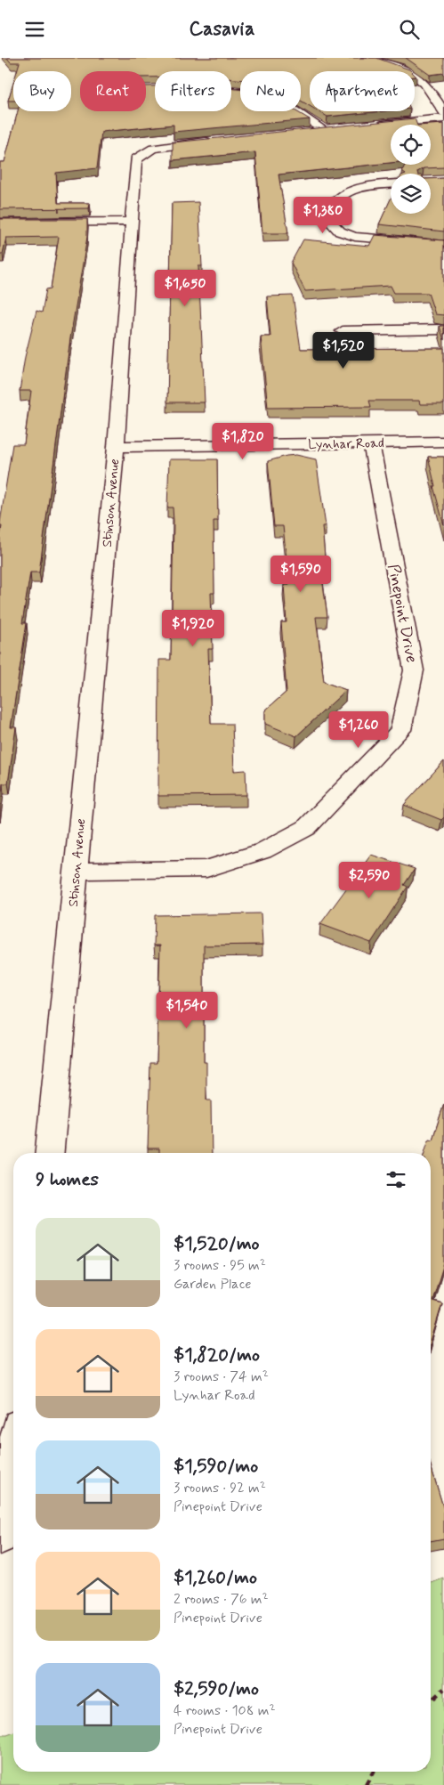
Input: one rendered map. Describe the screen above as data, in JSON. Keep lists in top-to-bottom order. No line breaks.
{"streets":{"street":["Lynhar Road","Stinson Avenue","Pinepoint Drive"]},"crossings":[["Lynhar Road","Stinson Avenue"],["Lynhar Road","Pinepoint Drive"],["Stinson Avenue","Pinepoint Drive"]],"page":{"header":"Casavia","chip":["Buy","Rent","Filters","New","Apartment"],"price":["$1,380","$1,650","$1,520","$1,820","$1,590","$1,920","$1,260","$2,590","$1,540"],"heading":"9 homes","list":[{"name":"$1,520/mo","note":"3 rooms · 95 m² · Garden Place"},{"name":"$1,820/mo","note":"3 rooms · 74 m² · Lynhar Road"},{"name":"$1,590/mo","note":"3 rooms · 92 m² · Pinepoint Drive"},{"name":"$1,260/mo","note":"2 rooms · 76 m² · Pinepoint Drive"},{"name":"$2,590/mo","note":"4 rooms · 108 m² · Pinepoint Drive"}]}}
